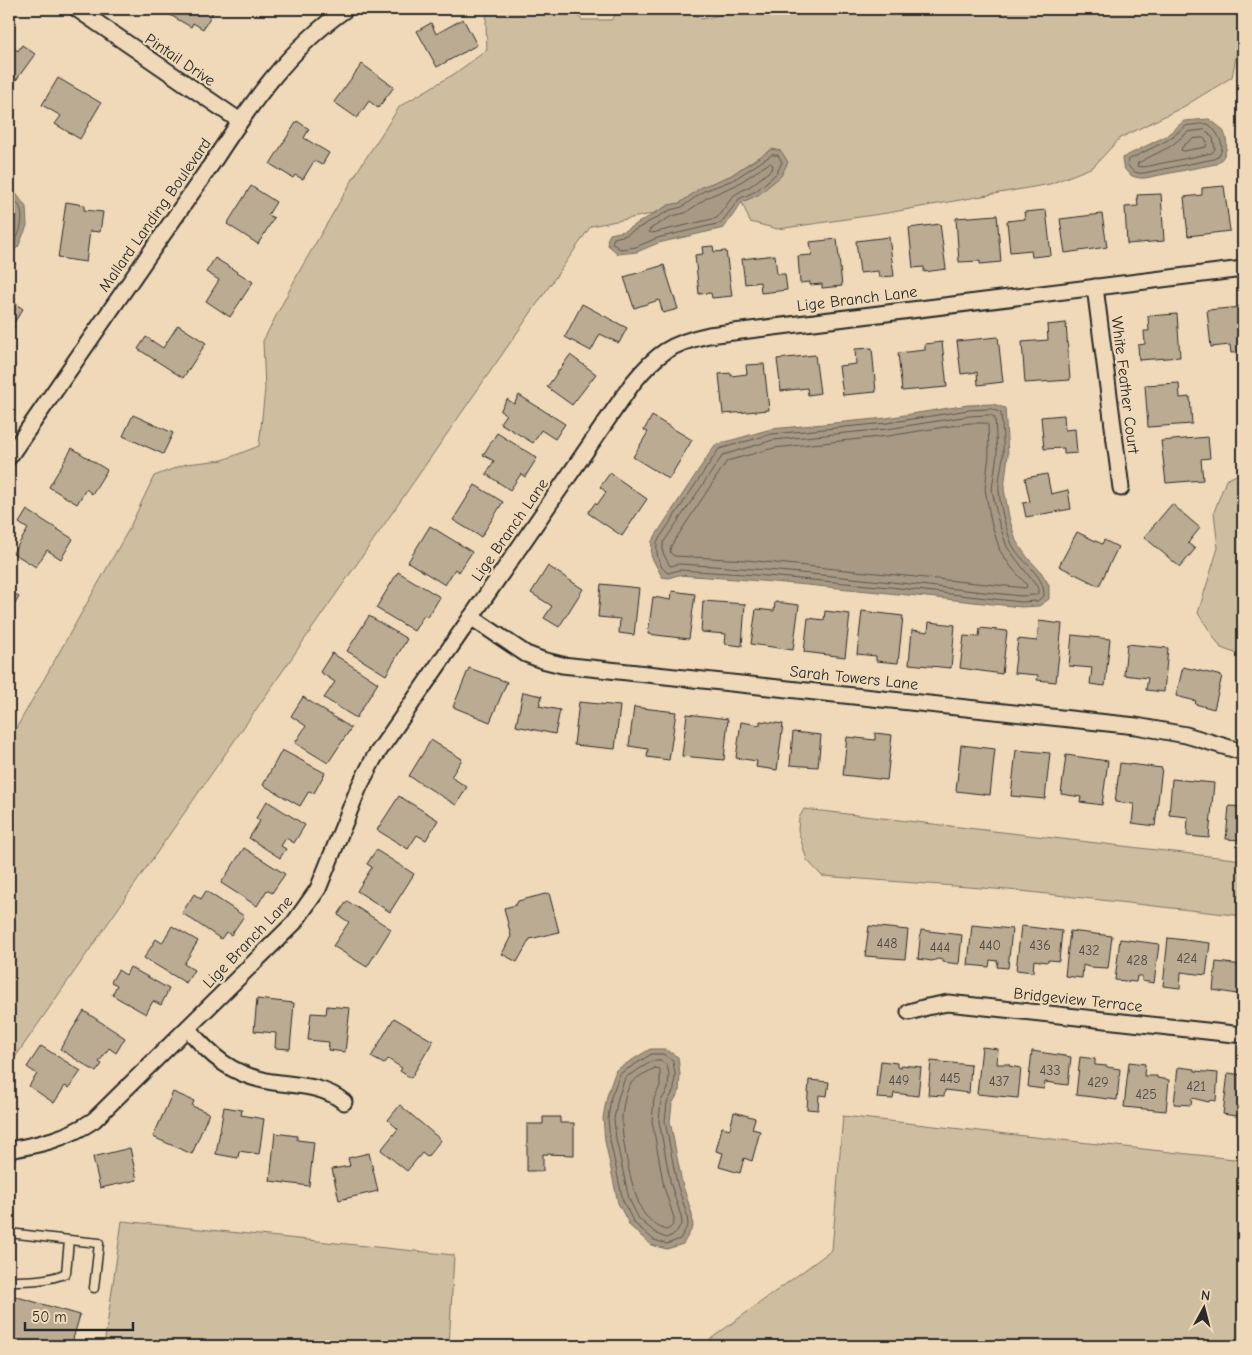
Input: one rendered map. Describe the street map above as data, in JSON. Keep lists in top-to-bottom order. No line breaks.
{"streets":{"street":["Pintail Drive","Mallard Landing Boulevard","Lige Branch Lane","White Feather Court","Sarah Towers Lane","Bridgeview Terrace"]},"crossings":[["Pintail Drive","Mallard Landing Boulevard"],["Lige Branch Lane","White Feather Court"],["Lige Branch Lane","Sarah Towers Lane"]],"house_numbers":["448","440","436","444","432","424","428","433","445","449","437","429","421","425"],"scale_bar":"50 m","north":"top"}
